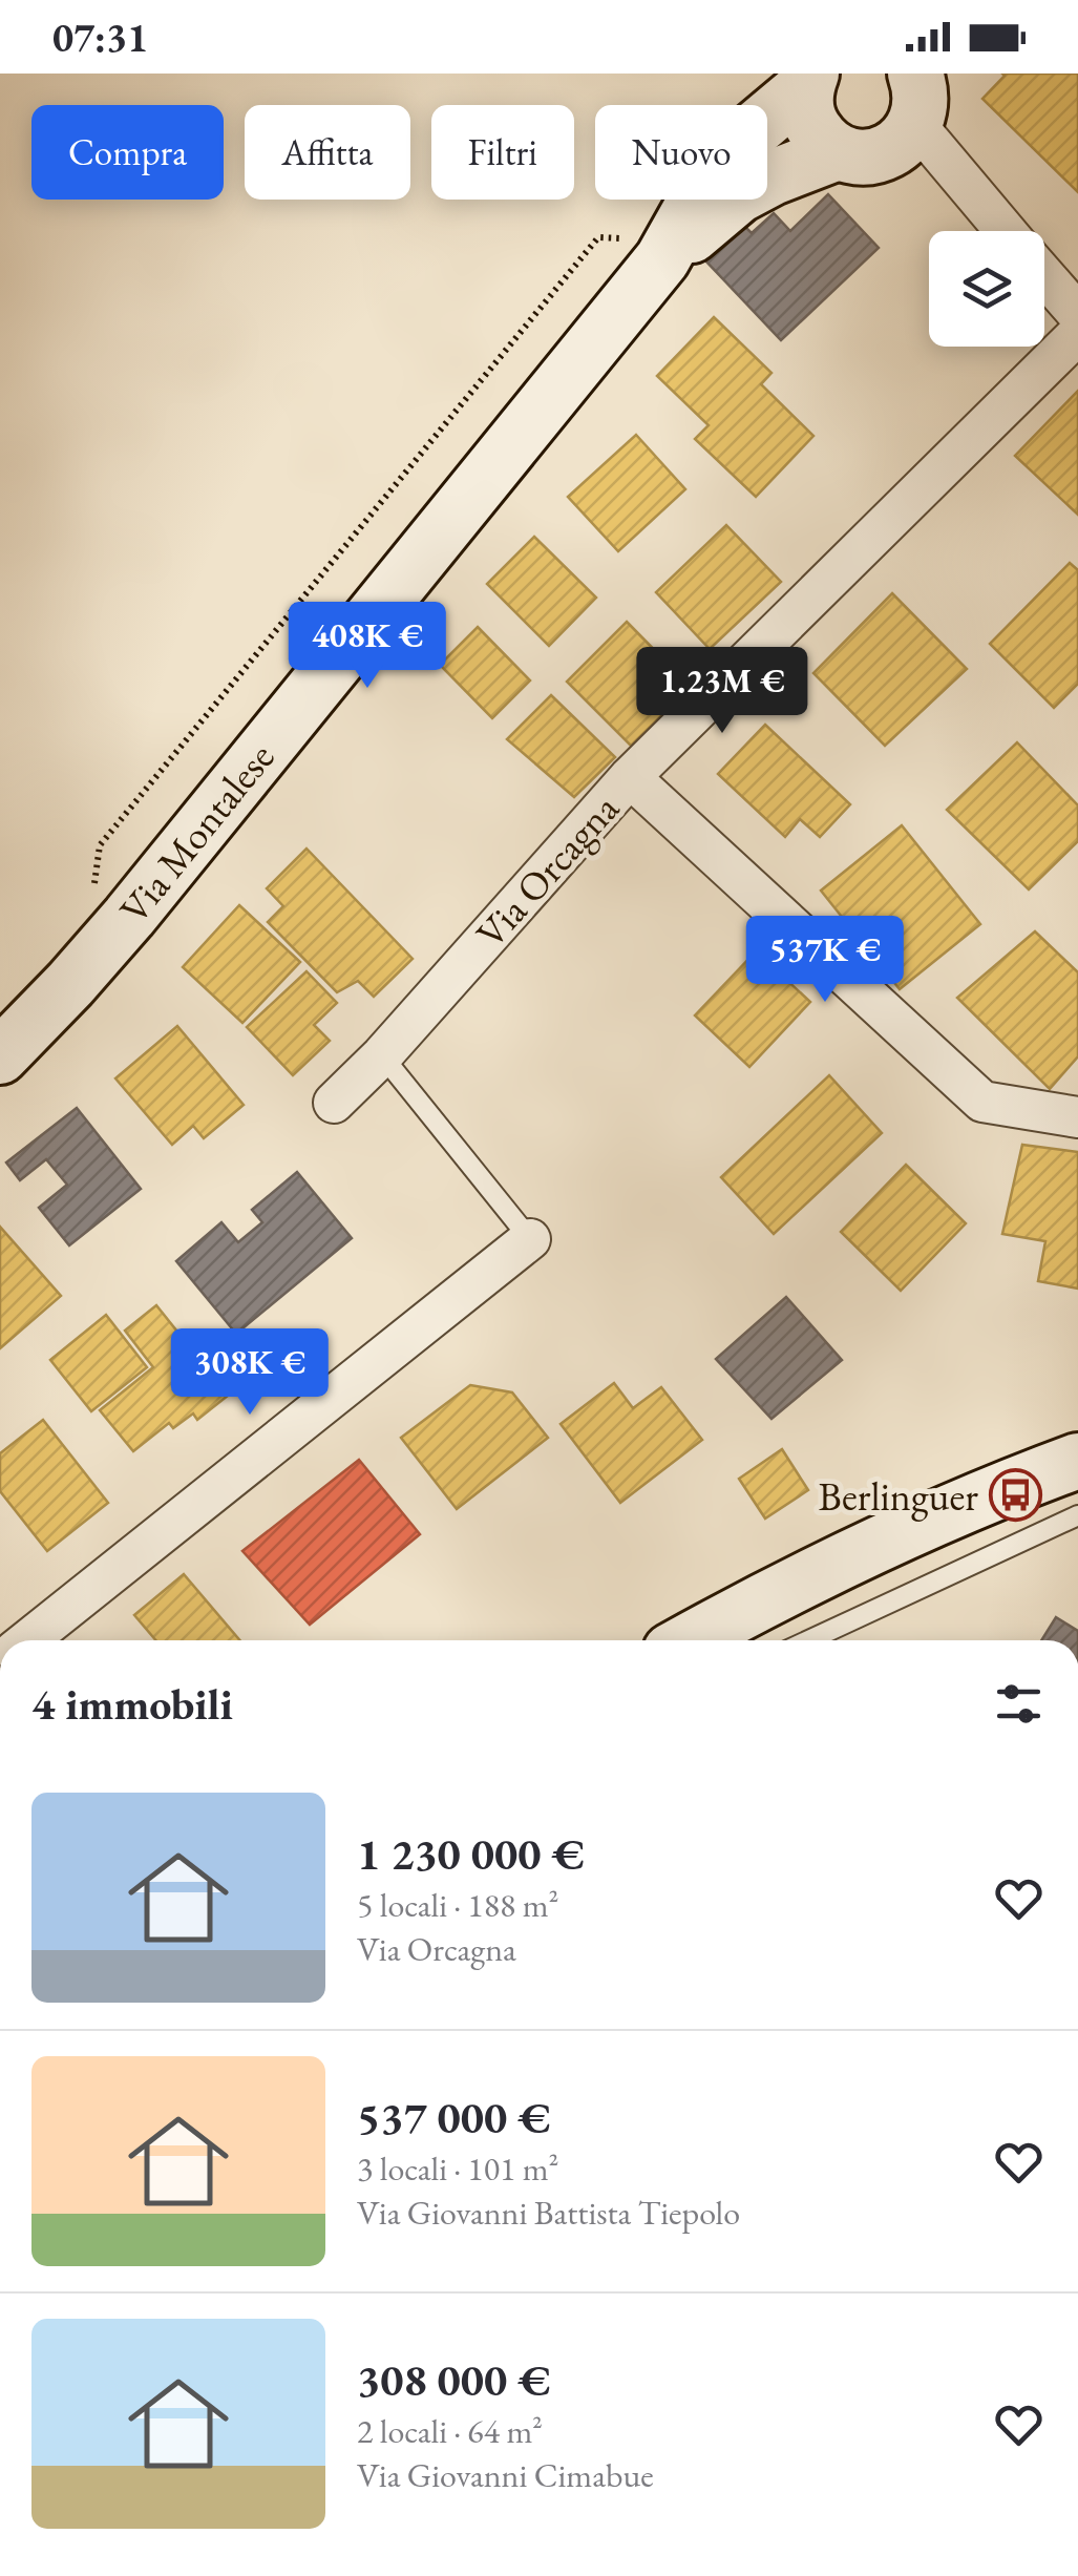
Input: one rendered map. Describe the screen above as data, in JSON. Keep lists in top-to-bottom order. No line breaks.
{"streets":{"street":["Via Montalese","Via Orcagna"]},"places":{"bus stop":["Berlinguer"]},"page":{"status":"07:31","chip":["Compra","Affitta","Filtri","Nuovo"],"price":["408K €","1.23M €","537K €","308K €"],"heading":"4 immobili","list":[{"name":"1 230 000 €","note":"5 locali · 188 m² · Via Orcagna"},{"name":"537 000 €","note":"3 locali · 101 m² · Via Giovanni Battista Tiepolo"},{"name":"308 000 €","note":"2 locali · 64 m² · Via Giovanni Cimabue"}]}}
